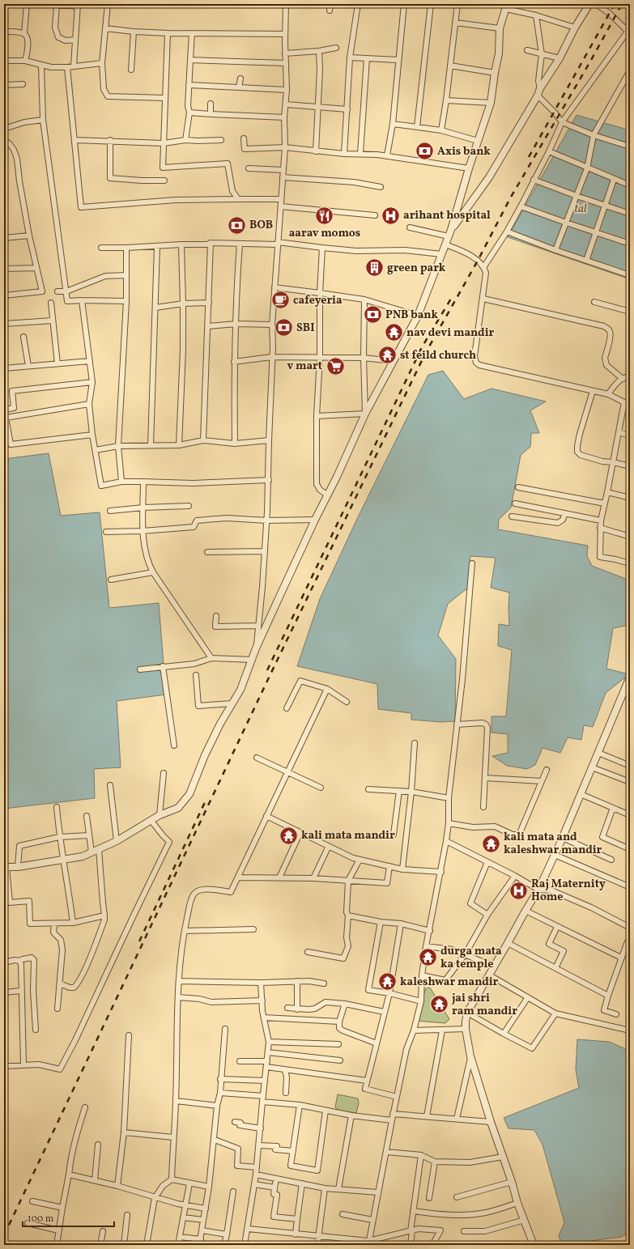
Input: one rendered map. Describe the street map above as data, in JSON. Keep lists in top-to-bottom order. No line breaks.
{"water":["tal"],"places":{"bank":["Axis bank","BOB","PNB bank","SBI"],"restaurant":["aarav momos"],"hospital":["arihant hospital","Raj Maternity Home"],"building":["green park"],"cafe":["cafeyeria"],"temple":["nav devi mandir","st feild church","kali mata mandir","kali mata and kaleshwar mandir","durga mata ka temple","kaleshwar mandir","jai shri ram mandir"],"supermarket":["v mart"]},"scale_bar":"100 m"}
